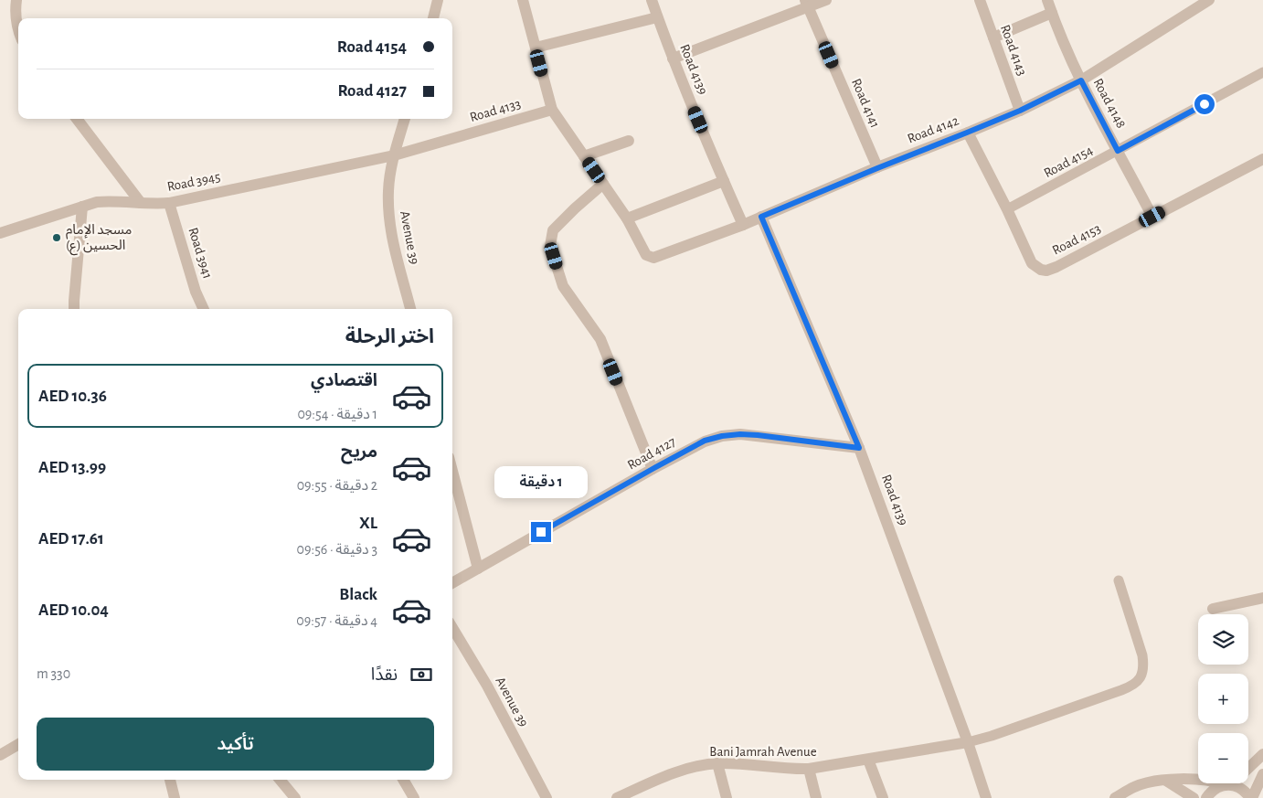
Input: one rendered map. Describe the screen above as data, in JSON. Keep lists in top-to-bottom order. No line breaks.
{"streets":{"street":["Road 4143","Road 4139","Road 4141","Road 4148","Road 4133","Road 4142","Road 3945","Avenue 39","Road 4153","Road 3941","Road 4127","Bani Jamrah Avenue"],"lane":["Road 4154"]},"crossings":[["Road 4143","Road 4142"],["Road 4139","Road 4142"],["Road 4139","Road 4127"],["Road 4139","Bani Jamrah Avenue"],["Road 4141","Road 4142"],["Road 4148","Road 4142"],["Road 4148","Road 4154"],["Road 4148","Road 4153"],["Road 4133","Road 3945"],["Road 4133","Avenue 39"],["Road 4142","Road 4153"],["Road 4154","Road 4153"],["Road 3945","Avenue 39"],["Road 3945","Road 3941"]],"places":["مسجد الإمام الحسين (ع)"],"page":{"banner":["Road 4154","Road 4127"],"heading":"اختر الرحلة","list":[{"name":"اقتصادي","note":"1 دقيقة · 09:54","value":"AED 10.36"},{"name":"مريح","note":"2 دقيقة · 09:55","value":"AED 13.99"},{"name":"XL","note":"3 دقيقة · 09:56","value":"AED 17.61"},{"name":"Black","note":"4 دقيقة · 09:57","value":"AED 10.04"}],"bubble":"1 دقيقة","map_buttons":["+","−"],"pay":["نقدًا","330 m"],"buttons":"تأكيد"}}
